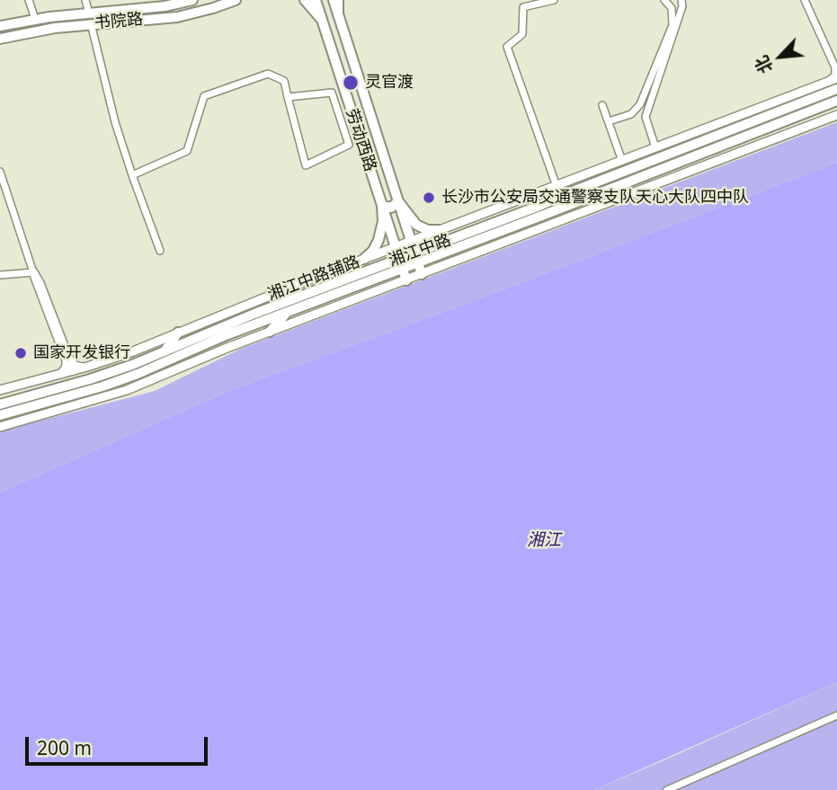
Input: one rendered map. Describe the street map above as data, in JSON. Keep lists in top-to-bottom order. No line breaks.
{"streets":{"main road":["书院路","劳动西路","湘江中路"],"street":["湘江中路辅路"]},"crossings":[["劳动西路","湘江中路"],["劳动西路","湘江中路辅路"]],"water":["湘江"],"places":["灵官渡","长沙市公安局交通警察支队天心大队四中队","国家开发银行"],"scale_bar":"200 m","north":"bottom left"}
